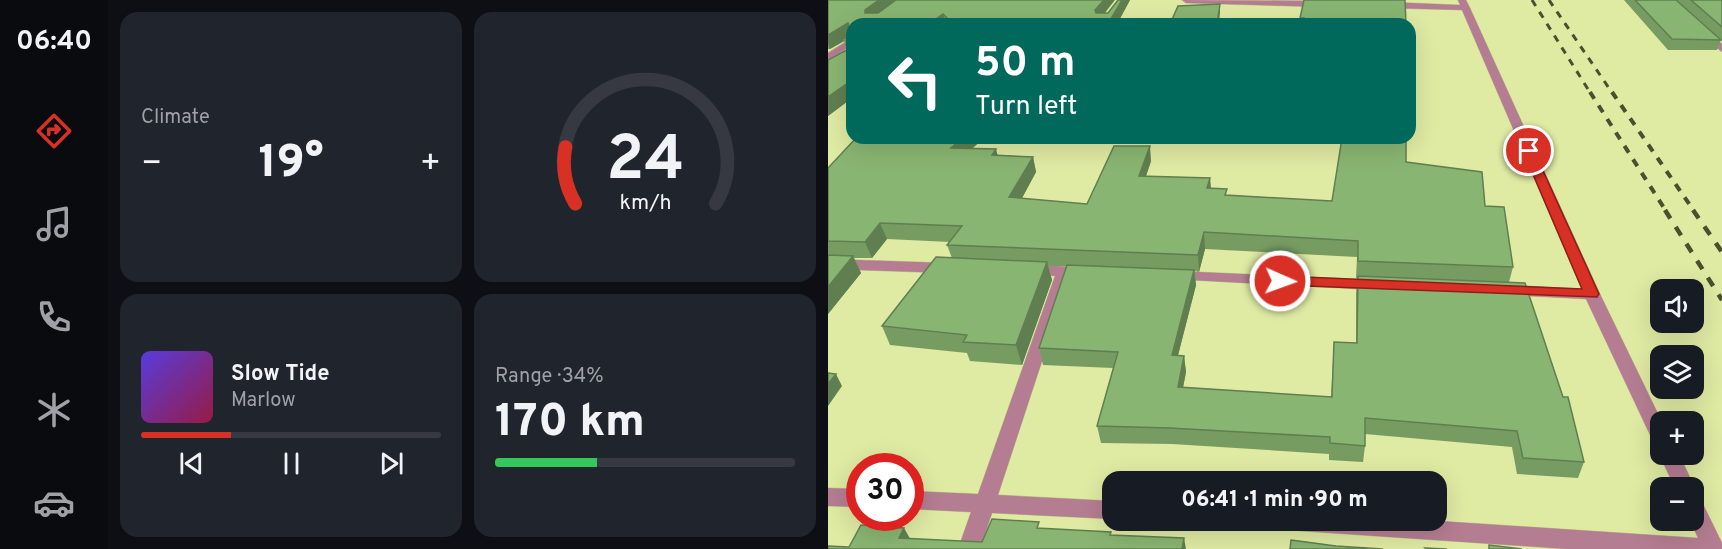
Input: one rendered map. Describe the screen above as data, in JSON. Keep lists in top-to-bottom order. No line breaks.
{"page":{"tabs":"06:40","tile":["Climate",["Range · 34%","170 km"]],"turn":["50 m","Turn left"],"heat":["−","19°","+"],"map_buttons":["+","−"],"song":["Slow Tide","Marlow"],"limit":"30","trip":"06:41 · 1 min · 90 m","gauge":["24","km/h"]}}
